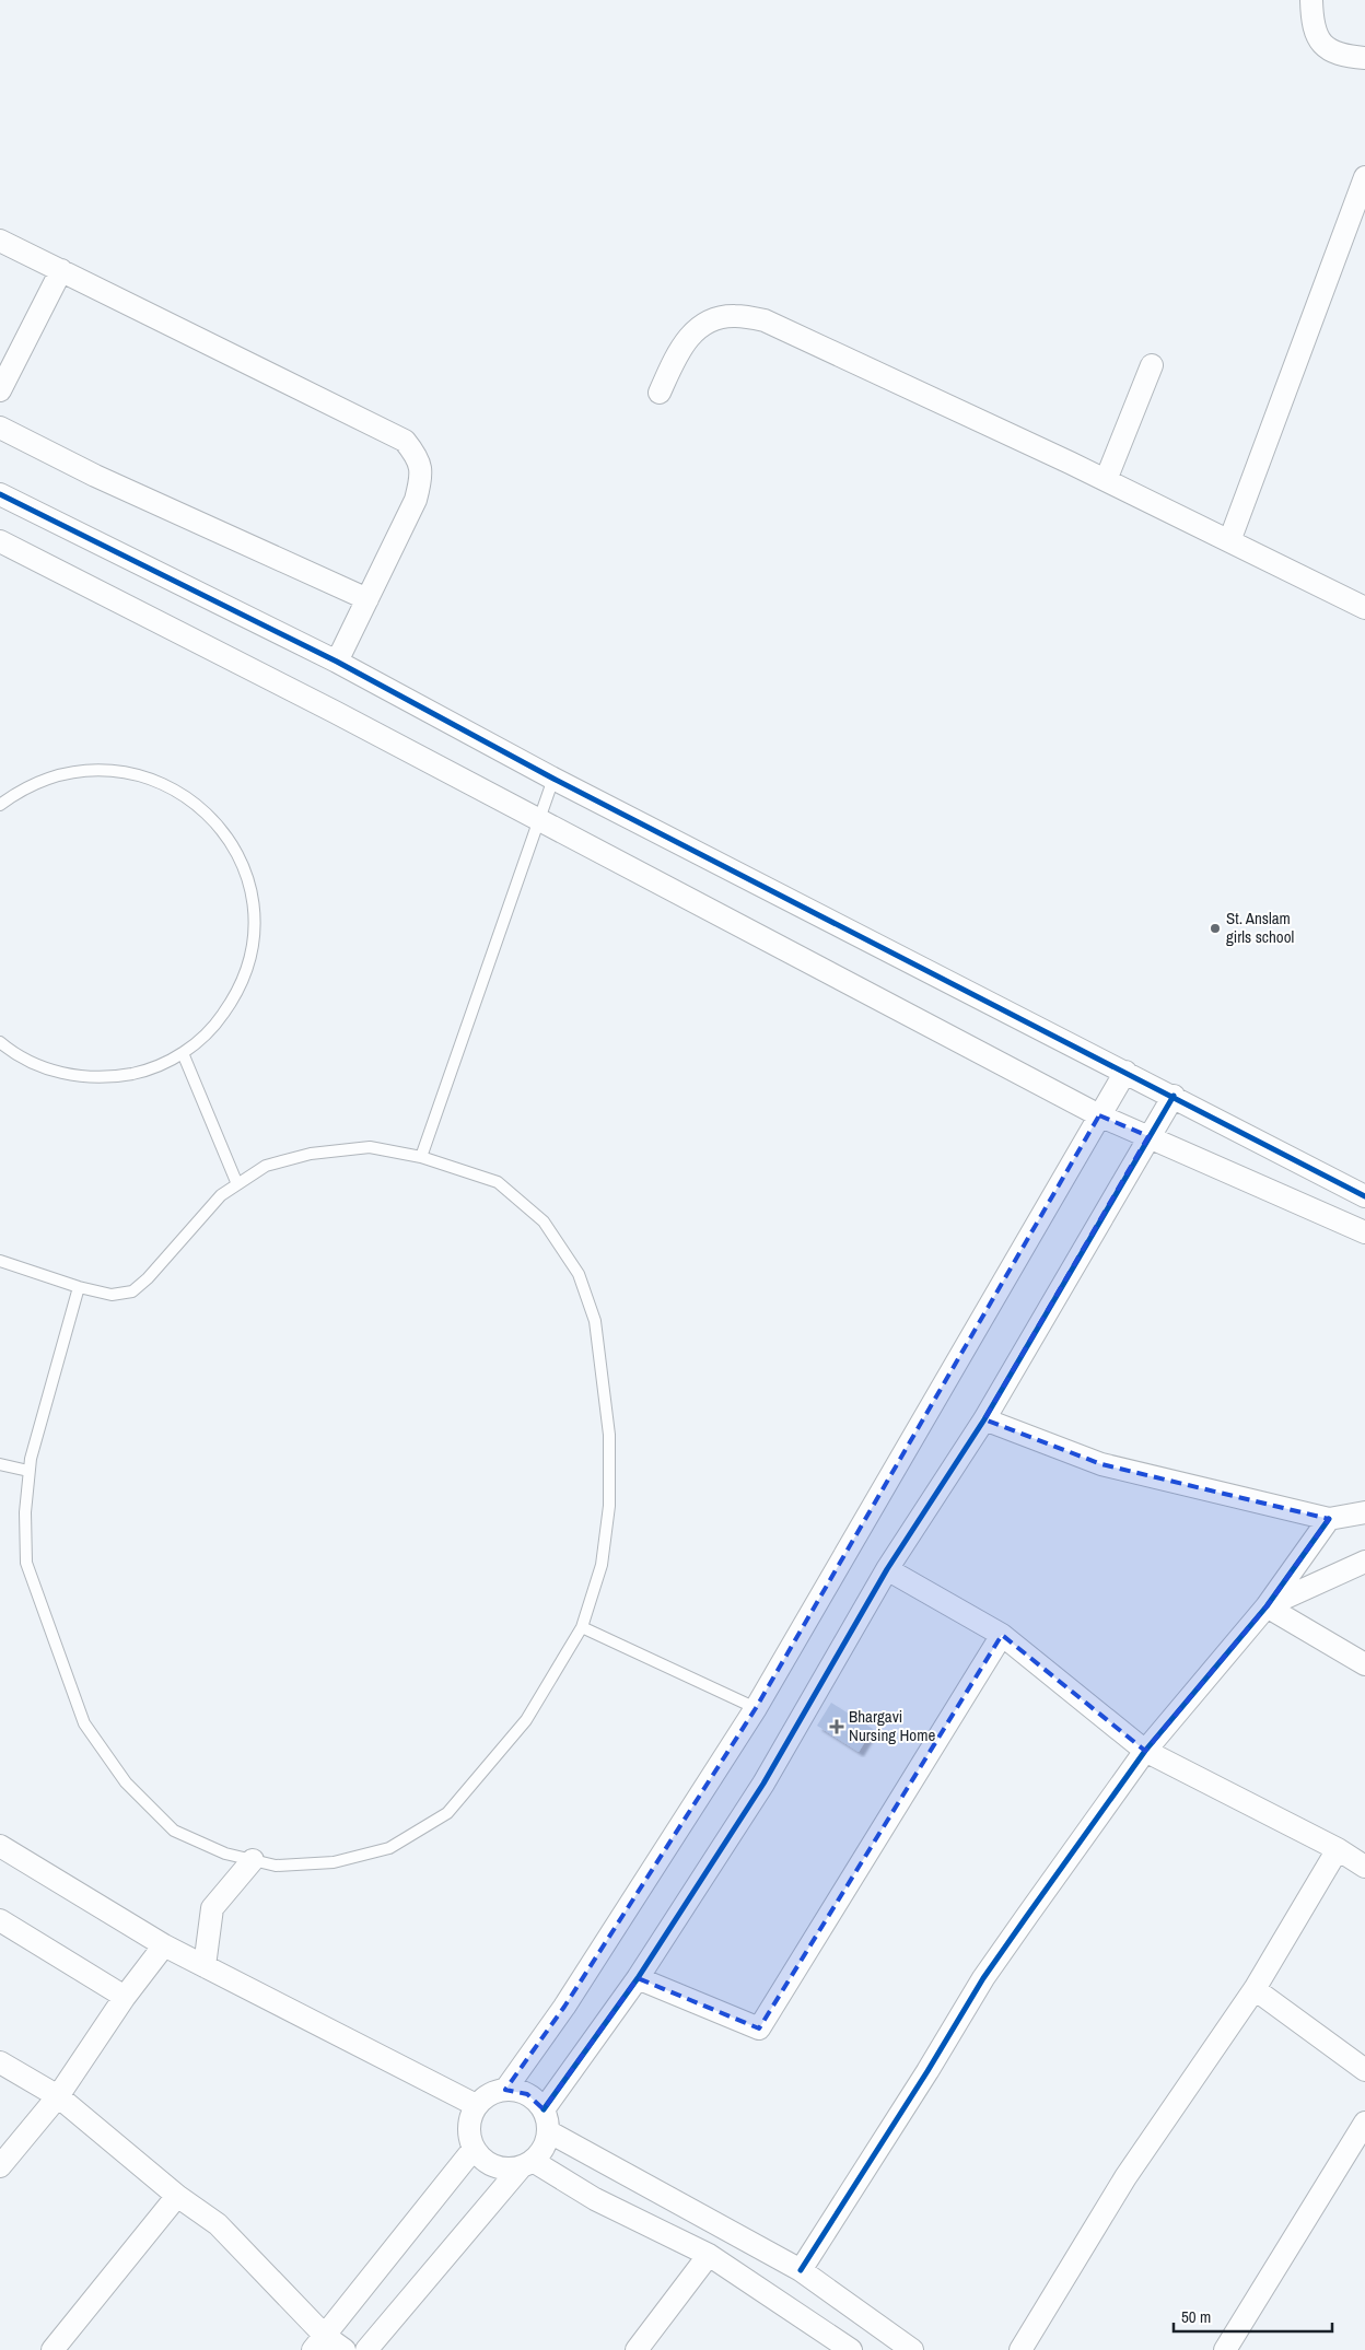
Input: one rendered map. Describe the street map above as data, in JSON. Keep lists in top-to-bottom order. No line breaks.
{"places":{"other":["St. Anslam girls school"],"health":["Bhargavi Nursing Home"]},"scale_bar":"50 m"}
